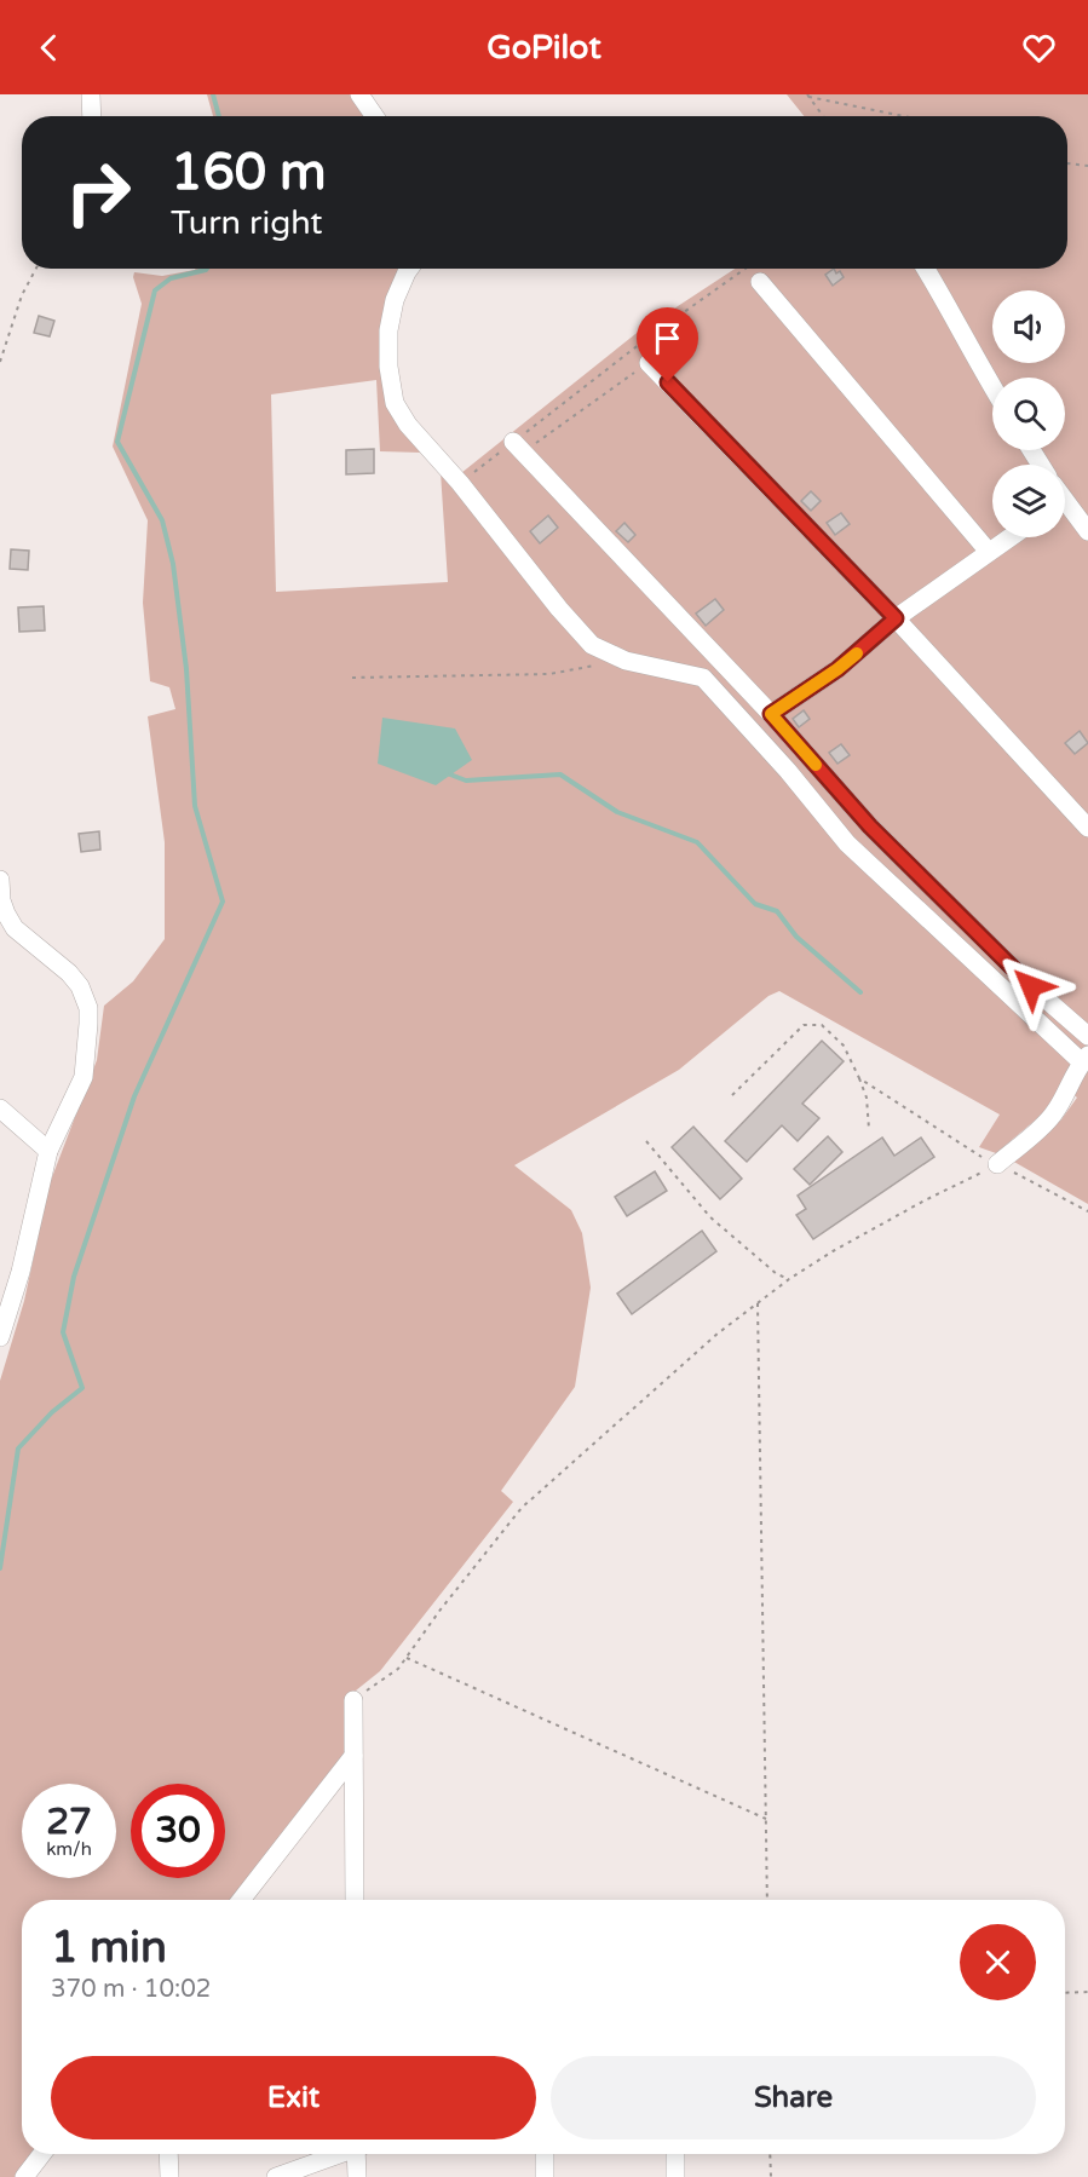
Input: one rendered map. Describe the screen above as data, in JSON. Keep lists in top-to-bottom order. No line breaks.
{"page":{"header":"GoPilot","turn":["160 m","Turn right"],"speed":"27 km/h","limit":"30","heading":["1 min","370 m · 10:02"],"buttons":["Exit","Share"]}}
